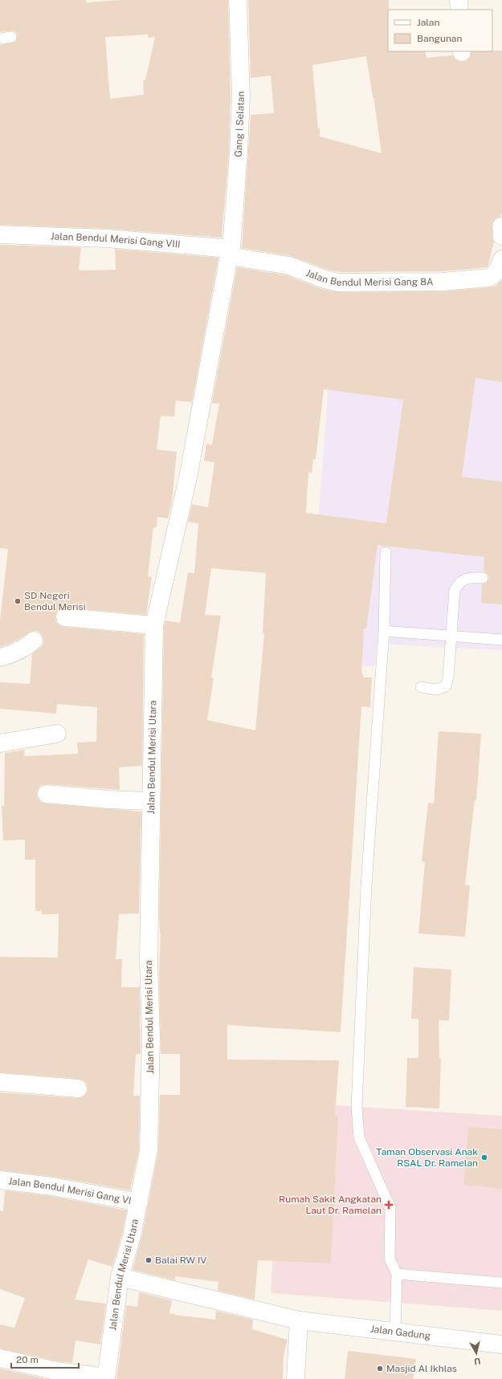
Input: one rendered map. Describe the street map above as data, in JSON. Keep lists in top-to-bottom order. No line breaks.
{"streets":{"street":["Gang I Selatan","Jalan Bendul Merisi Gang VIII","Jalan Bendul Merisi Gang 8A","Jalan Bendul Merisi Utara","Jalan Bendul Merisi Gang VI","Jalan Gadung"]},"crossings":[["Gang I Selatan","Jalan Bendul Merisi Gang VIII"],["Gang I Selatan","Jalan Bendul Merisi Gang 8A"],["Gang I Selatan","Jalan Bendul Merisi Utara"],["Jalan Bendul Merisi Gang VIII","Jalan Bendul Merisi Gang 8A"],["Jalan Bendul Merisi Utara","Jalan Bendul Merisi Gang VI"],["Jalan Bendul Merisi Utara","Jalan Gadung"]],"places":{"other":["SD Negeri Bendul Merisi","Taman Observasi Anak RSAL Dr. Ramelan","Balai RW IV","Masjid Al Ikhlas"],"health":["Rumah Sakit Angkatan Laut Dr. Ramelan"]},"legend":["Jalan","Bangunan"],"scale_bar":"20 m","north":"bottom"}
